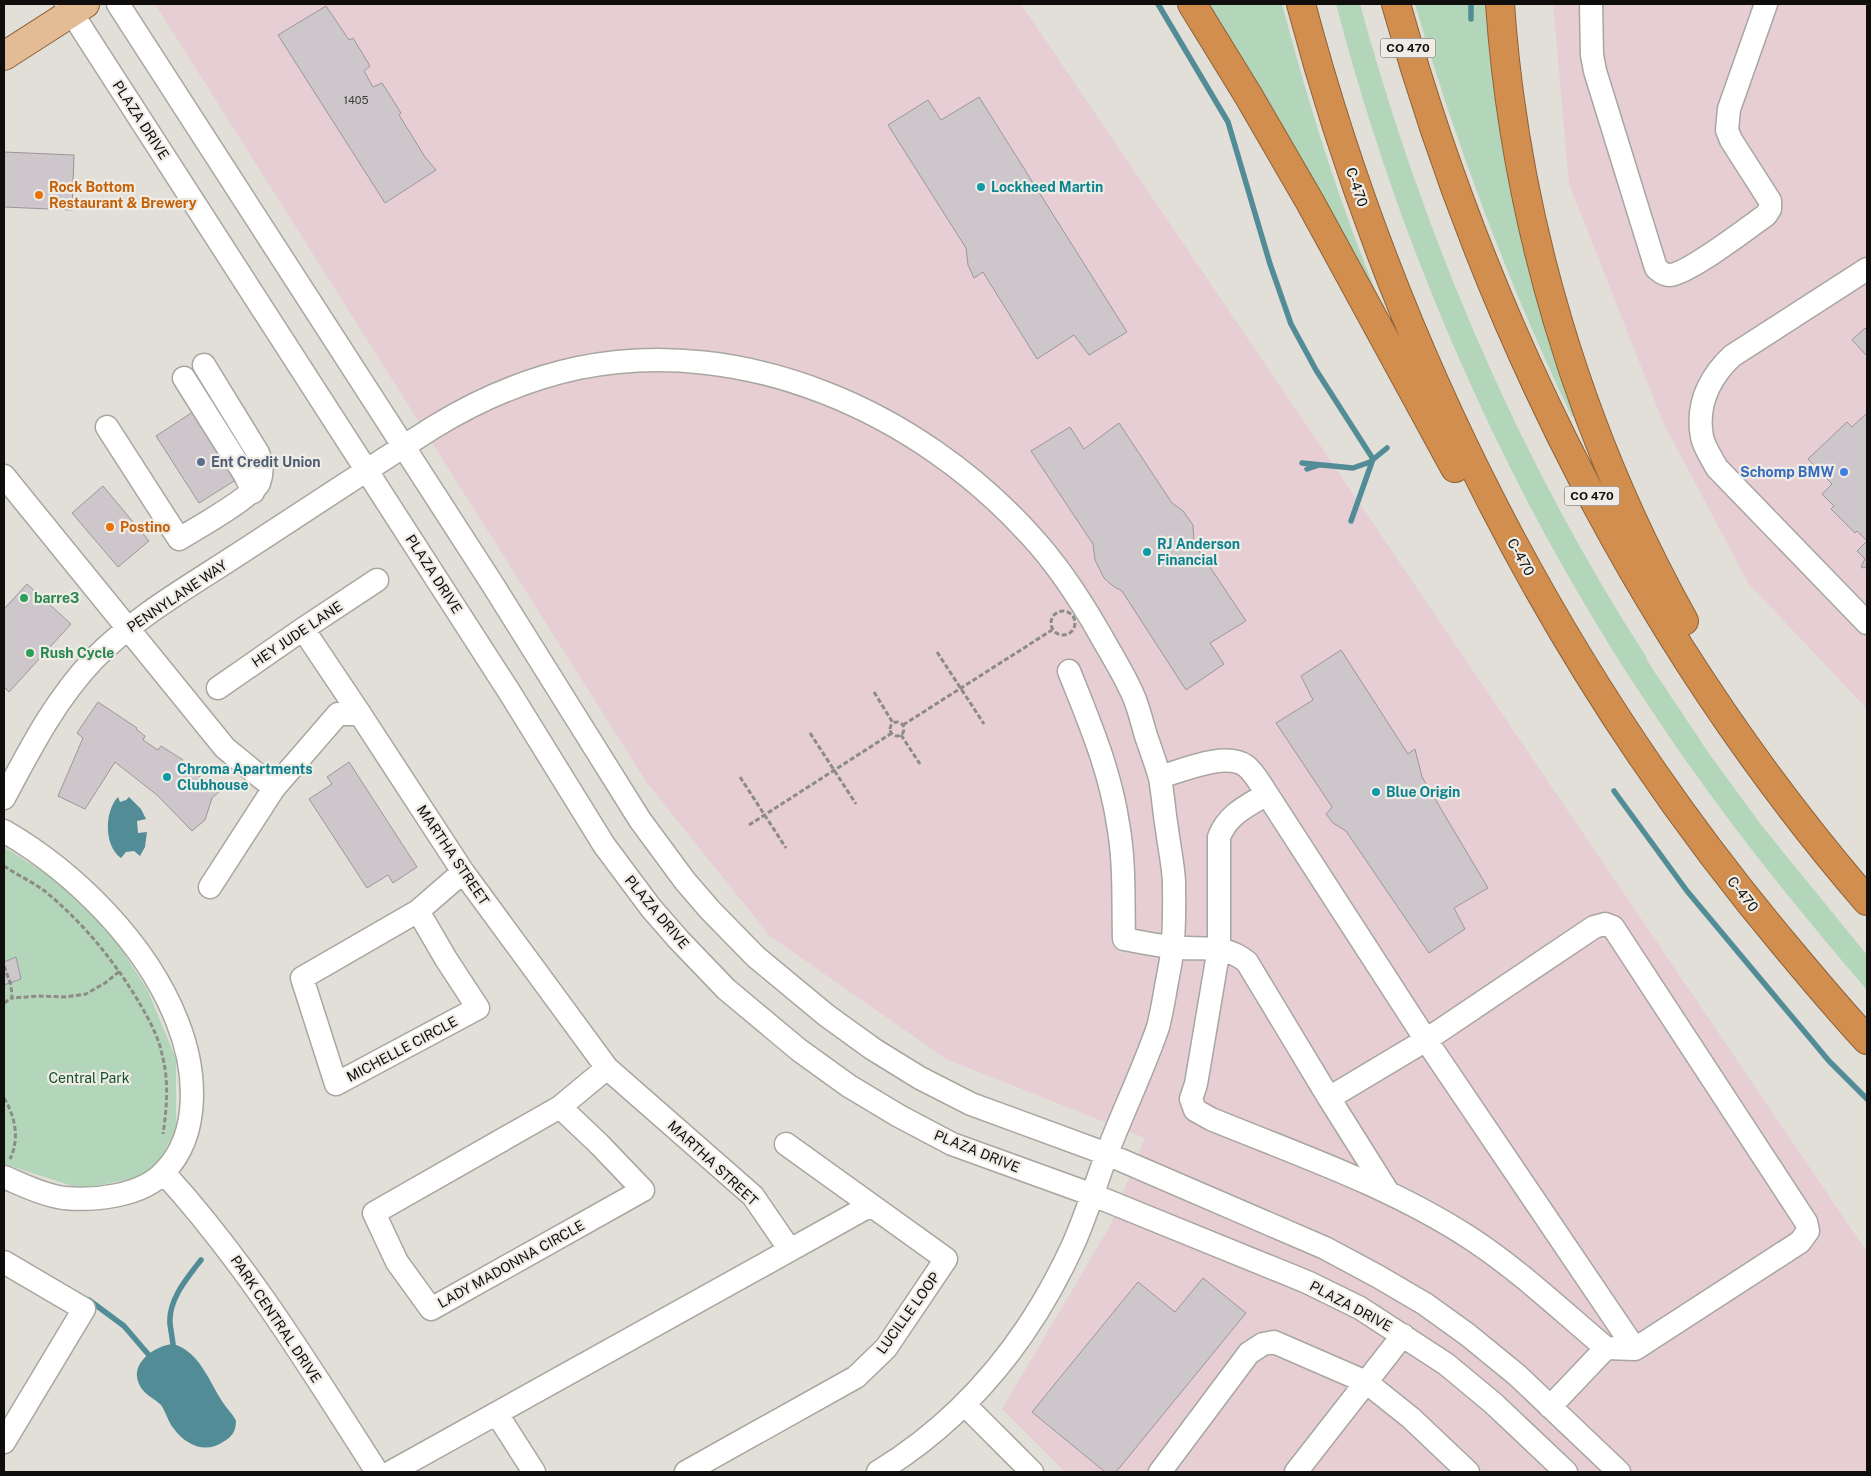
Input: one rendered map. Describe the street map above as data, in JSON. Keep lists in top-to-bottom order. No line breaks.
{"streets":{"highway":["CO 470","C-470"],"street":["PLAZA DRIVE","PENNYLANE WAY","HEY JUDE LANE","MARTHA STREET","MICHELLE CIRCLE","LADY MADONNA CIRCLE","LUCILLE LOOP","PARK CENTRAL DRIVE"]},"crossings":[["PLAZA DRIVE","PENNYLANE WAY"],["HEY JUDE LANE","MARTHA STREET"],["MARTHA STREET","MICHELLE CIRCLE"],["MARTHA STREET","LADY MADONNA CIRCLE"]],"parks":["Central Park"],"places":["Lockheed Martin","Rock Bottom Restaurant & Brewery","Ent Credit Union","Schomp BMW","Postino","RJ Anderson Financial","barre3","Rush Cycle","Chroma Apartments Clubhouse","Blue Origin"],"house_numbers":["1405"]}
